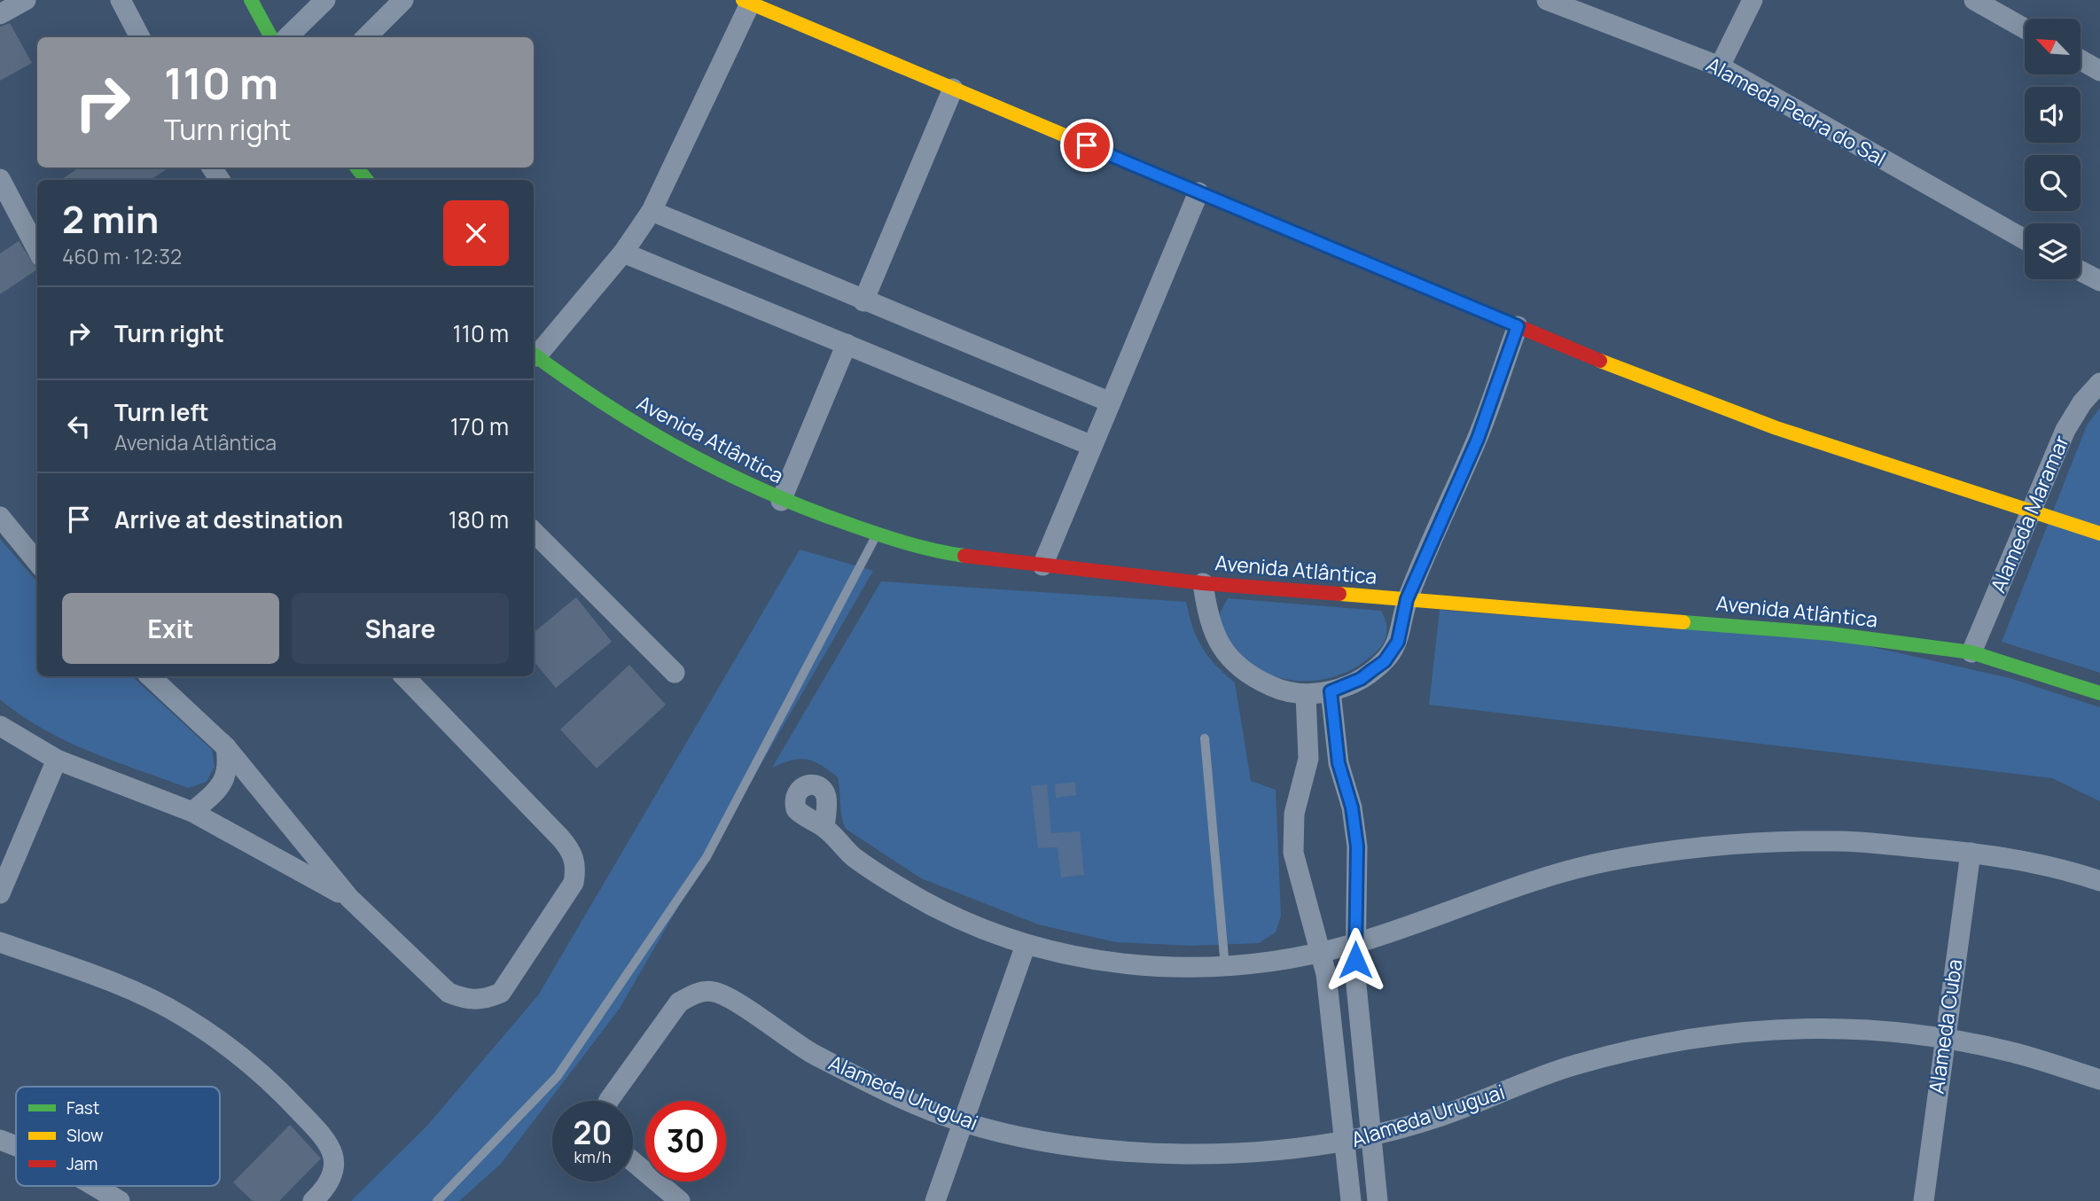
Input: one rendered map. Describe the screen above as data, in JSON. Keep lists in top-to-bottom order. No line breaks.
{"streets":{"street":["Alameda Pedra do Sal","Avenida Atlântica","Alameda Maramar","Alameda Cuba","Alameda Uruguai"]},"crossings":[["Avenida Atlântica","Alameda Maramar"],["Alameda Cuba","Alameda Uruguai"]],"legend":["Fast","Slow","Jam"],"north":"top left","page":{"turn":["110 m","Turn right"],"heading":["2 min","460 m · 12:32"],"list":[{"name":"Turn right","value":"110 m"},{"name":"Turn left","note":"Avenida Atlântica","value":"170 m"},{"name":"Arrive at destination","value":"180 m"}],"buttons":["Exit","Share"],"speed":"20 km/h","limit":"30"}}
